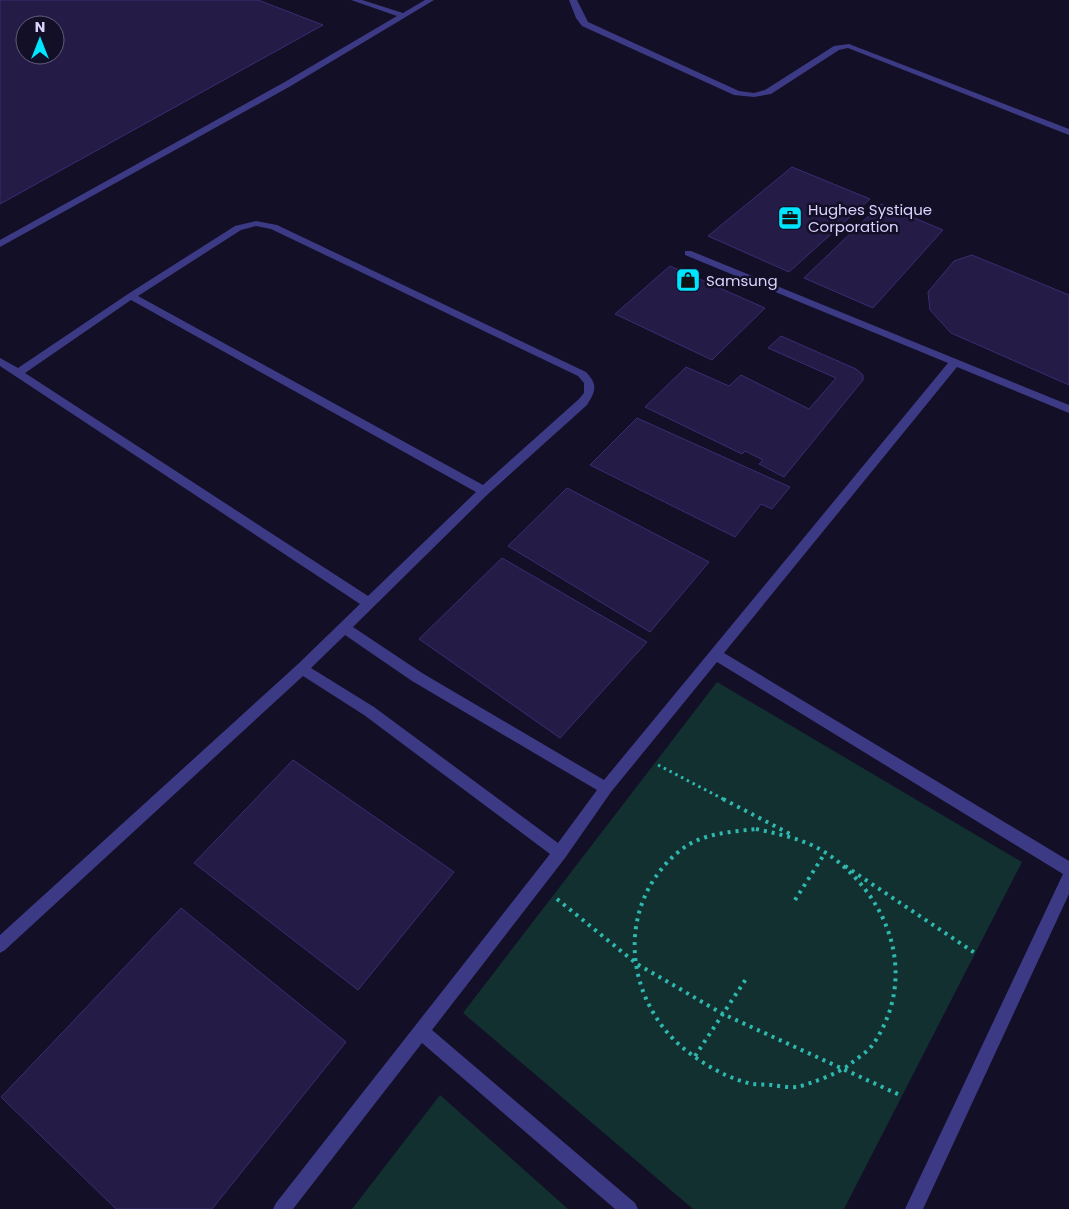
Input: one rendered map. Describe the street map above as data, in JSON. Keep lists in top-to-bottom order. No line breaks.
{"places":{"office":["Hughes Systique Corporation"],"shop":["Samsung"]},"north":"top"}
